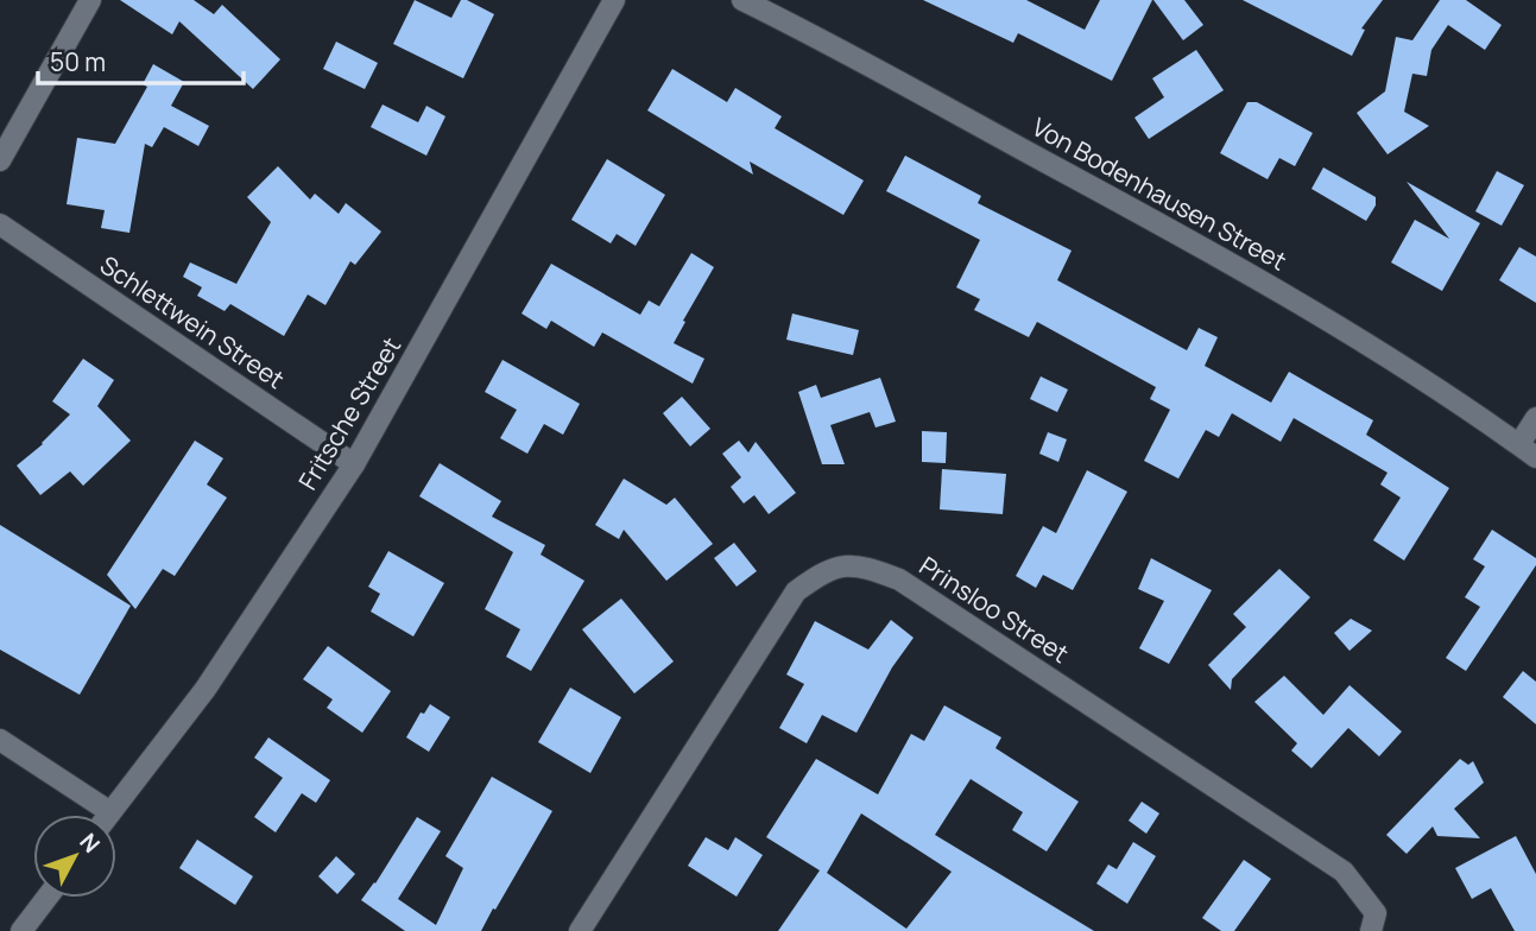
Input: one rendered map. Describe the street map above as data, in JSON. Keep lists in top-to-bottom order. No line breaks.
{"streets":{"street":["Von Bodenhausen Street","Schlettwein Street","Fritsche Street","Prinsloo Street"]},"crossings":[["Schlettwein Street","Fritsche Street"]],"scale_bar":"50 m","north":"top right"}
